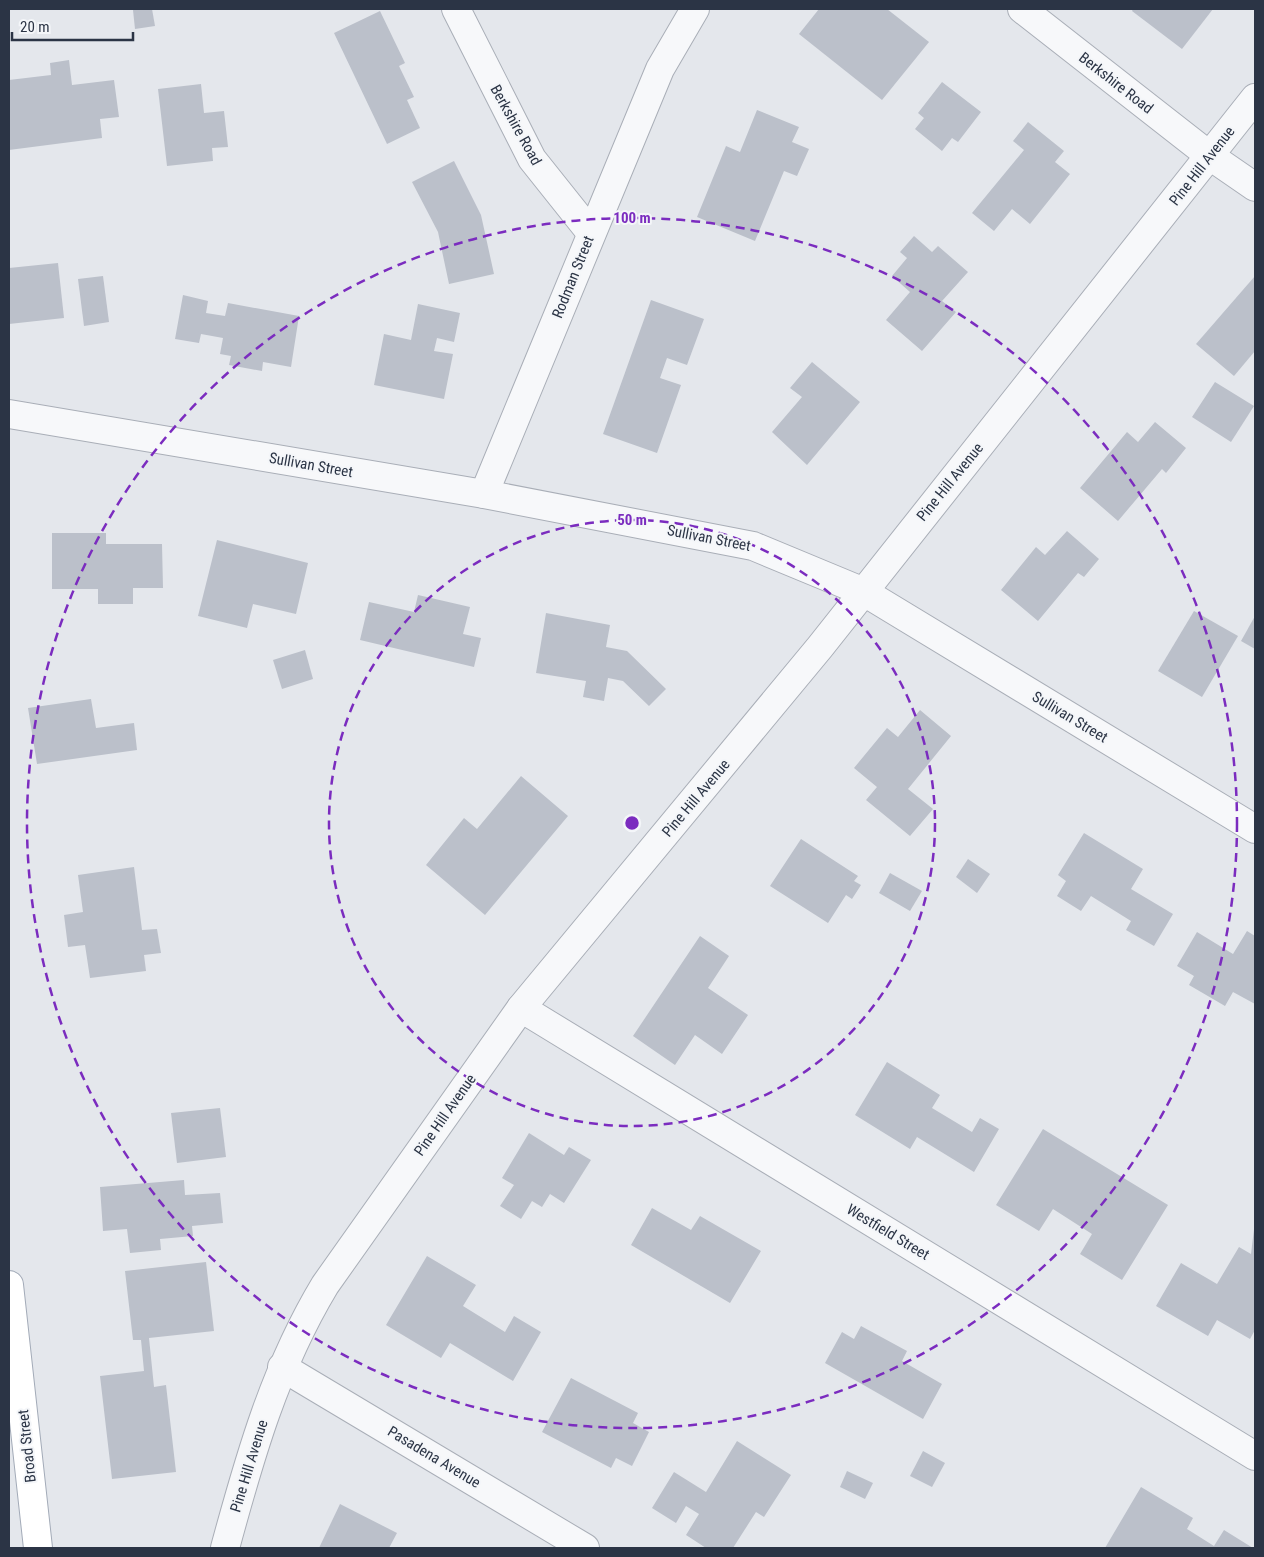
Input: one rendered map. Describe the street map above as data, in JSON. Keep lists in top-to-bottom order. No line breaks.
{"streets":{"main road":["Broad Street"],"street":["Berkshire Road","Pine Hill Avenue","Rodman Street","Sullivan Street","Westfield Street","Pasadena Avenue"]},"crossings":[["Berkshire Road","Pine Hill Avenue"],["Berkshire Road","Rodman Street"],["Pine Hill Avenue","Sullivan Street"],["Pine Hill Avenue","Westfield Street"],["Pine Hill Avenue","Pasadena Avenue"],["Rodman Street","Sullivan Street"]],"scale_bar":"20 m","rings":["100 m","50 m"]}
